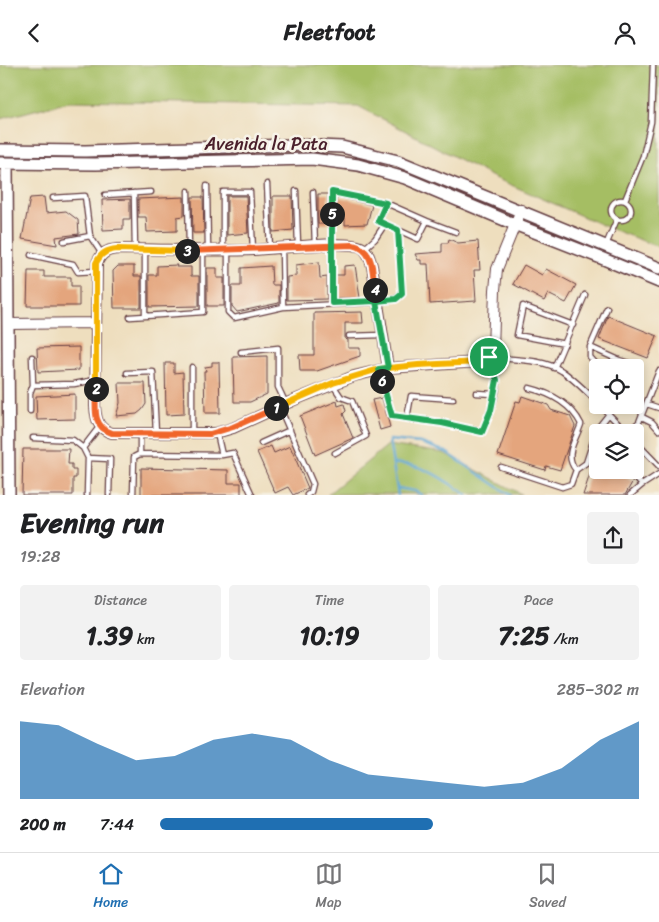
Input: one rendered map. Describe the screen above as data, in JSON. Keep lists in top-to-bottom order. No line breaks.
{"streets":{"main road":["Avenida la Pata"]},"page":{"header":"Fleetfoot","pins":["5","3","4","6","2","1"],"heading":["Evening run","19:28"],"stats":[["Distance","1.39 km"],["Time","10:19"],["Pace","7:25 /km"]],"chart":["Elevation","285–302 m"],"list":[{"name":"200 m","note":"7:44"}],"tabs":["Home","Map","Saved"]}}
